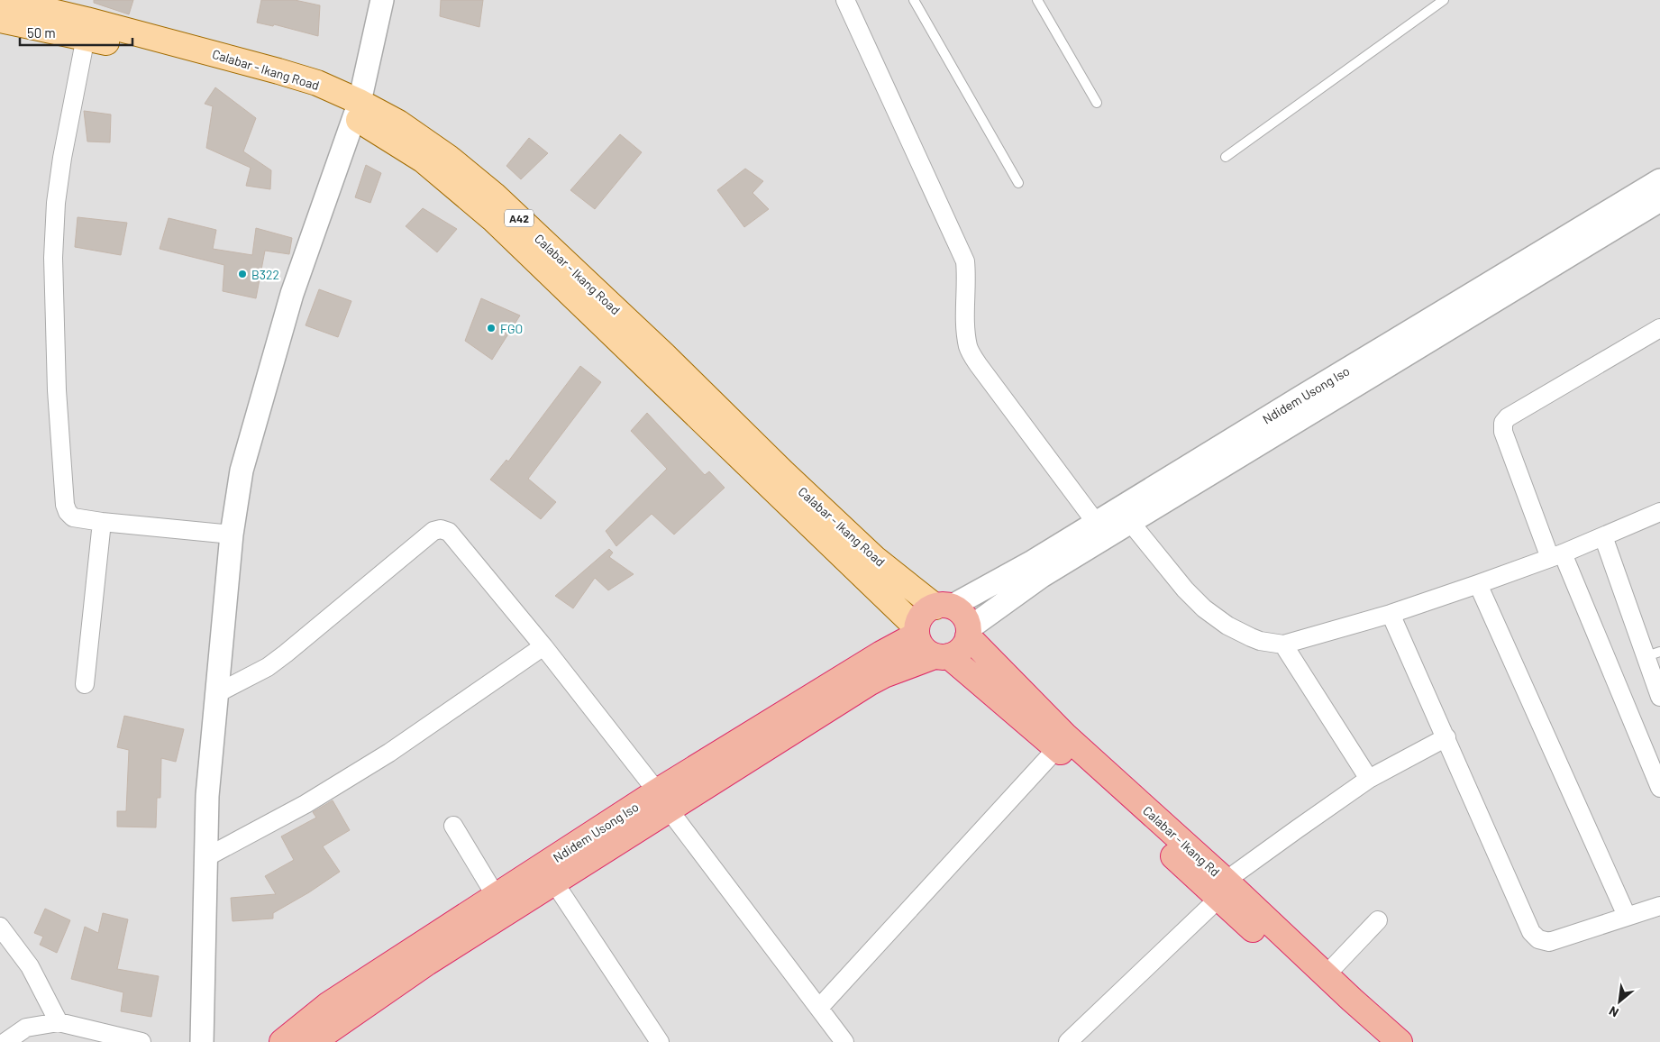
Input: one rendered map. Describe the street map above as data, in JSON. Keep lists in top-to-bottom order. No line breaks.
{"streets":{"highway":["Ndidem Usong Iso","Calabar - Ikang Rd"],"main road":["Calabar - Ikang Road","A42"]},"crossings":[["Calabar - Ikang Road","Ndidem Usong Iso"],["Calabar - Ikang Road","Calabar - Ikang Rd"],["Ndidem Usong Iso","Calabar - Ikang Rd"]],"places":["B322","FGO"],"scale_bar":"50 m","north":"bottom left"}
